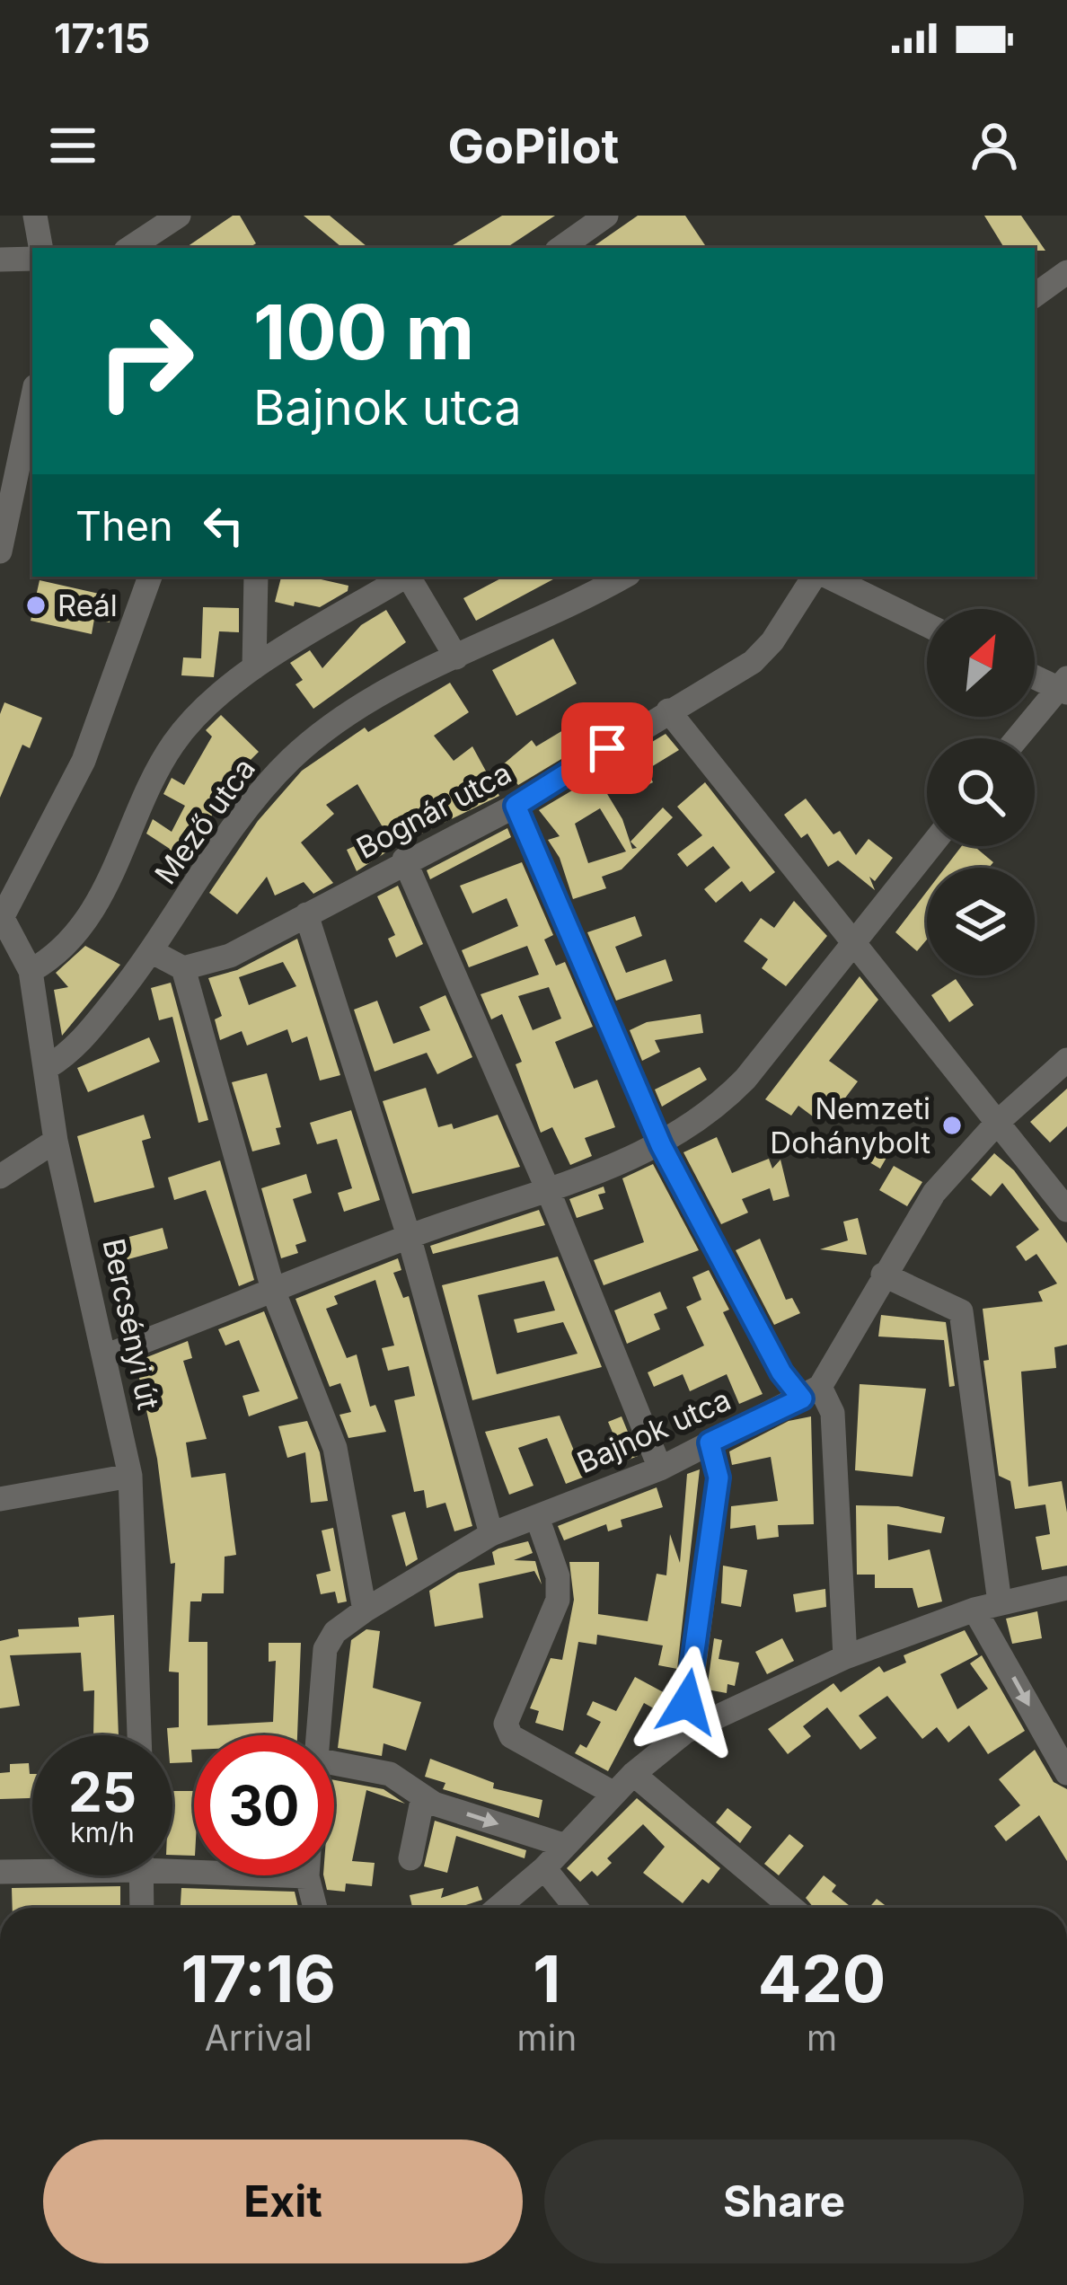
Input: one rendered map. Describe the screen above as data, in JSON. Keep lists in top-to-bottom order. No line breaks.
{"streets":{"street":["Bognár utca","Mező utca","Bercsényi út","Bajnok utca"]},"crossings":[["Mező utca","Bercsényi út"]],"places":["Reál","Nemzeti Dohánybolt"],"north":"top right","page":{"status":"17:15","header":"GoPilot","turn":["100 m","Bajnok utca"],"then":"Then","speed":"25 km/h","limit":"30","eta":["17:16","Arrival","1","min","420","m"],"buttons":["Exit","Share"]}}
